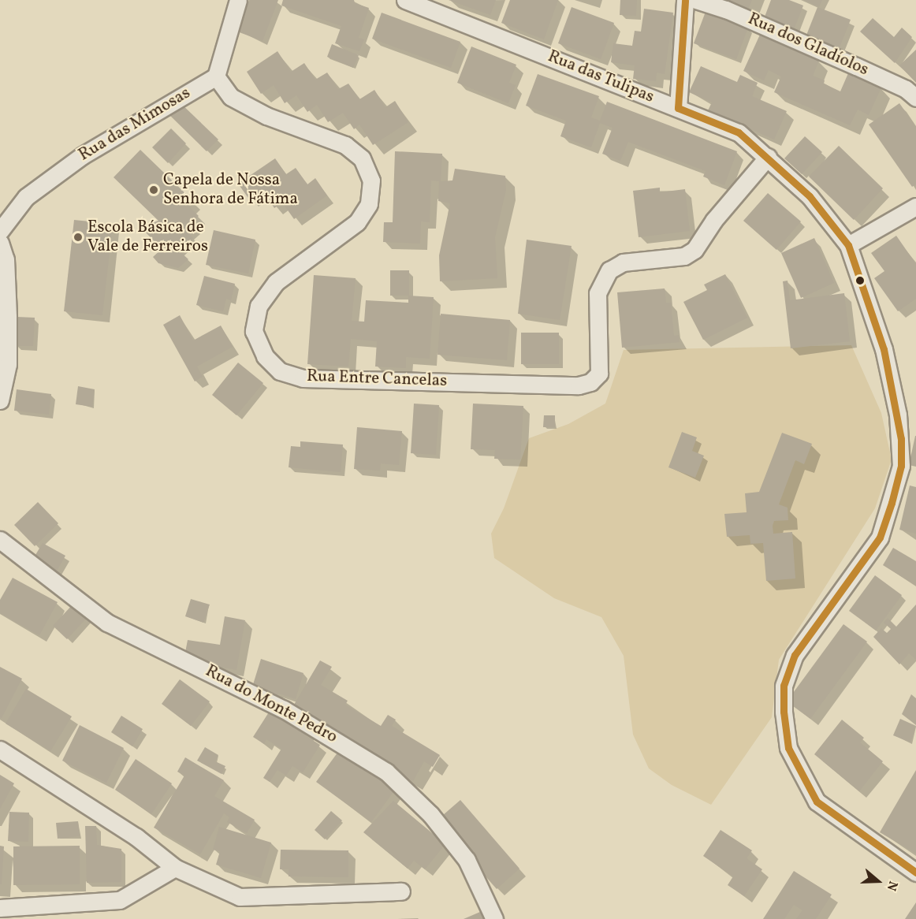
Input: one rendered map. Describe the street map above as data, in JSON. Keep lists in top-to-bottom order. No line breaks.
{"streets":{"street":["Rua dos Gladíolos","Rua das Tulipas","Rua das Mimosas","Rua Entre Cancelas","Rua do Monte Pedro"]},"crossings":[["Rua das Tulipas","Rua Entre Cancelas"],["Rua das Mimosas","Rua Entre Cancelas"]],"places":["Capela de Nossa Senhora de Fátima","Escola Básica de Vale de Ferreiros"],"north":"right"}
